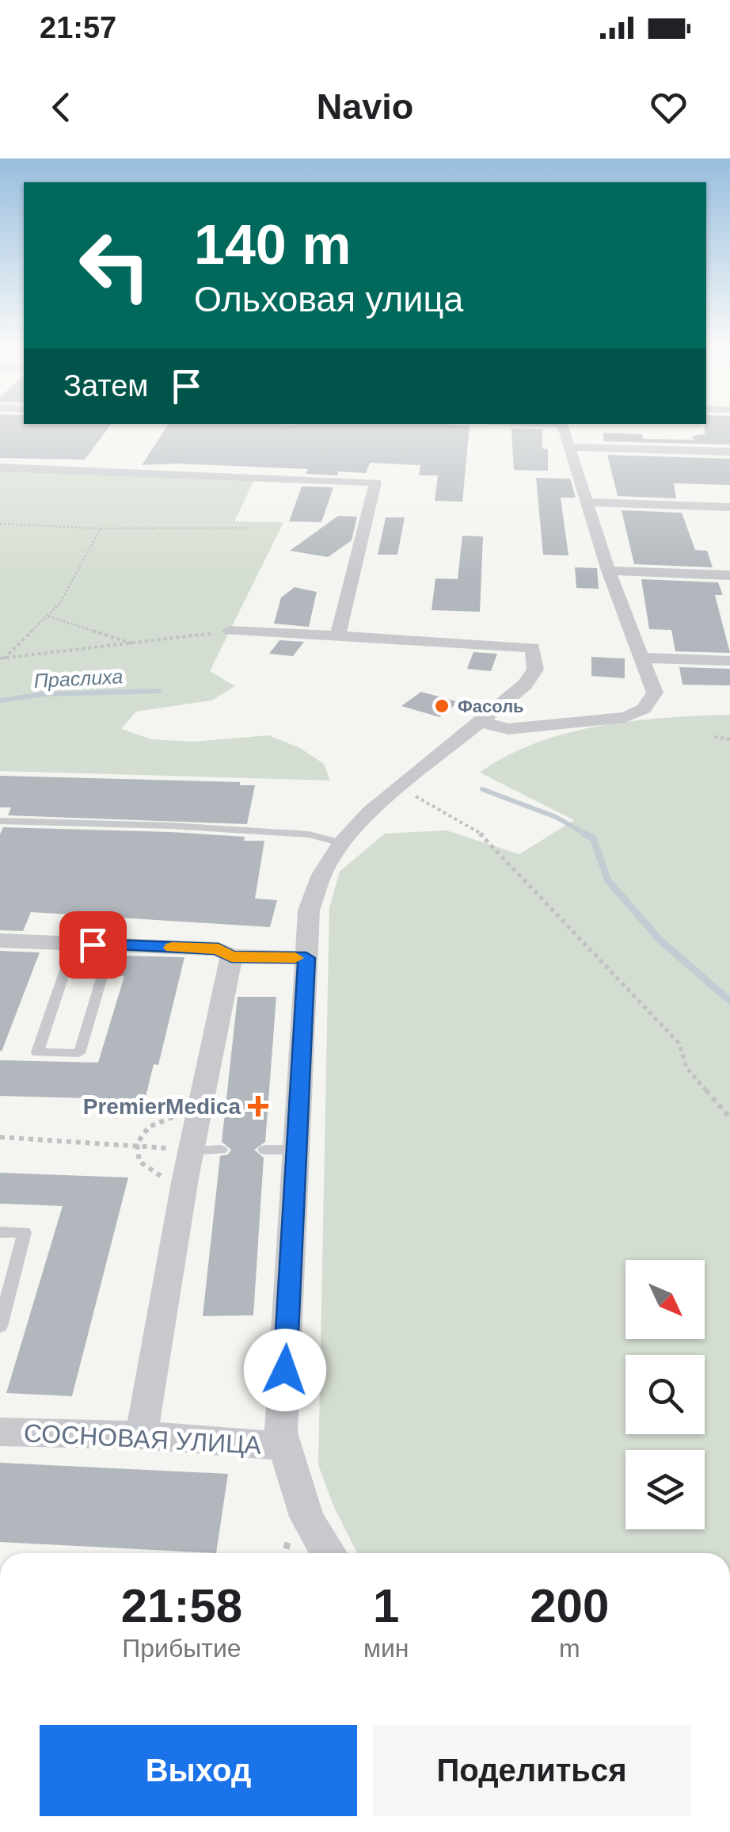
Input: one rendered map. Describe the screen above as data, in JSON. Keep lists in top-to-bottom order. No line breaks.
{"streets":{"street":["СОСНОВАЯ УЛИЦА"]},"water":["Праслиха"],"places":{"other":["Фасоль"],"health":["PremierMedica"]},"north":"bottom right","page":{"status":"21:57","header":"Navio","turn":["140 m","Ольховая улица"],"then":"Затем","eta":["21:58","Прибытие","1","мин","200","m"],"buttons":["Выход","Поделиться"]}}
